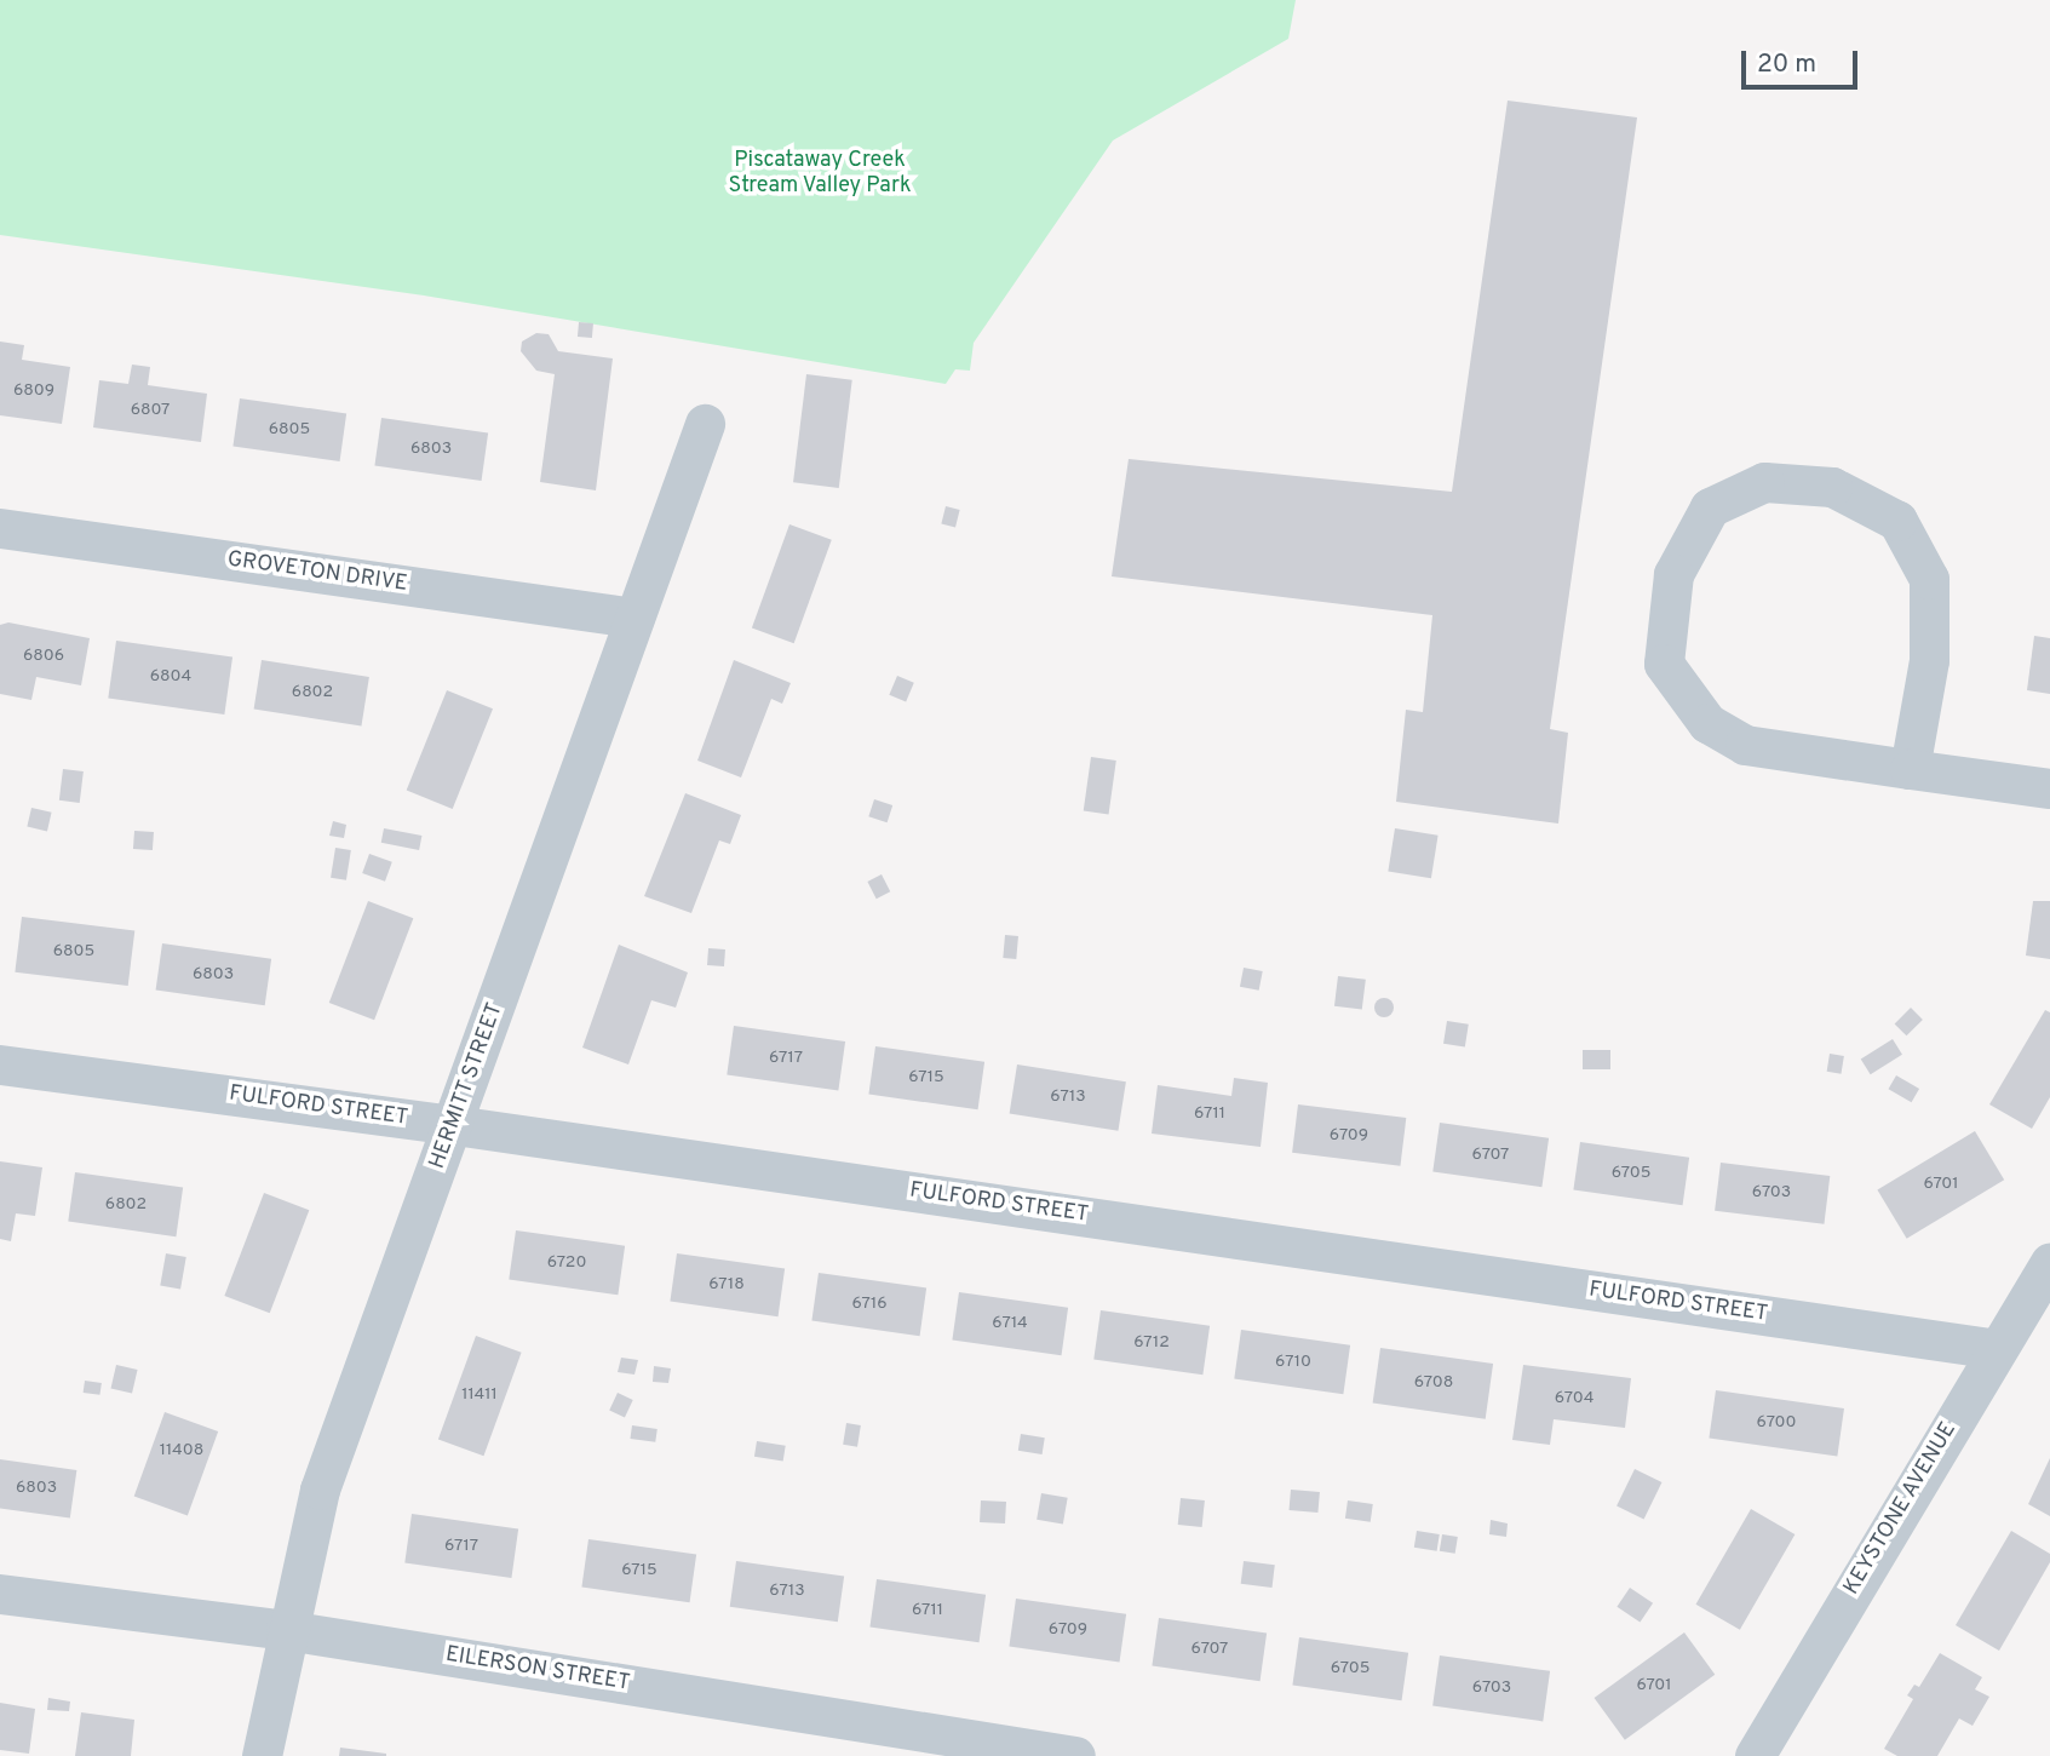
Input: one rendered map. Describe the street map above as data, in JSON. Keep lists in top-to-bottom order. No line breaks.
{"streets":{"street":["GROVETON DRIVE","HERMITT STREET","FULFORD STREET","KEYSTONE AVENUE","EILERSON STREET"]},"crossings":[["GROVETON DRIVE","HERMITT STREET"],["HERMITT STREET","FULFORD STREET"],["HERMITT STREET","EILERSON STREET"],["FULFORD STREET","KEYSTONE AVENUE"]],"parks":["Piscataway Creek Stream Valley Park"],"house_numbers":["6809","6807","6805","6803","6806","6804","6802","6805","6803","6717","6715","6713","6711","6709","6707","6705","6701","6703","6802","6720","6718","6716","6714","6712","6710","6708","11411","6704","6700","11408","6803","6717","6715","6713","6711","6709","6707","6705","6701","6703"],"scale_bar":"20 m"}
